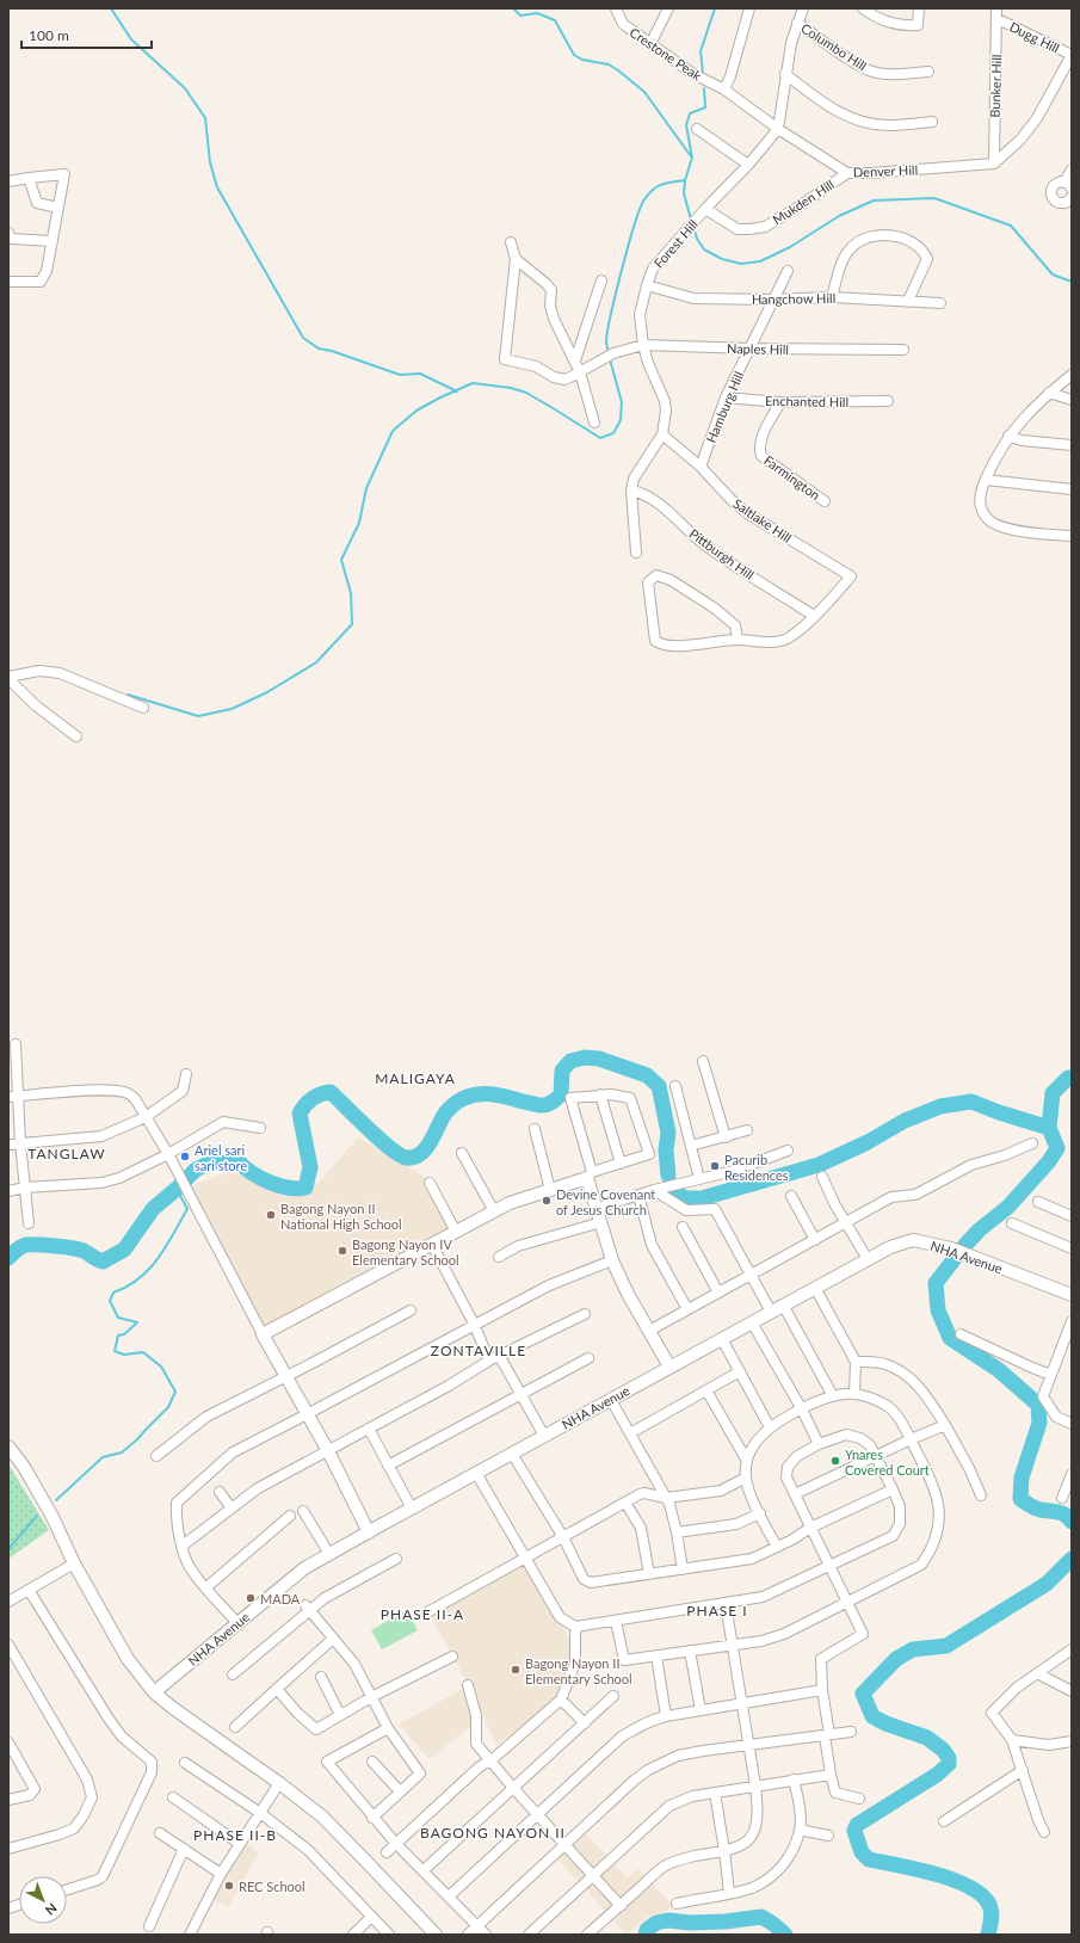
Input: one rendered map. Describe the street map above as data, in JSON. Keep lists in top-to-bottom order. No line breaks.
{"streets":{"street":["Dugg Hill","Columbo Hill","Crestone Peak","Bunker Hill","Denver Hill","Mukden Hill","Forest Hill","Hangchow Hill","Naples Hill","Enchanted Hill","Hamburg Hill","Farmington","Saltlake Hill","Pittburgh Hill","NHA Avenue"]},"crossings":[["Dugg Hill","Bunker Hill"],["Crestone Peak","Denver Hill"],["Bunker Hill","Denver Hill"],["Denver Hill","Mukden Hill"],["Denver Hill","Forest Hill"],["Mukden Hill","Forest Hill"],["Forest Hill","Hangchow Hill"],["Forest Hill","Naples Hill"],["Forest Hill","Saltlake Hill"],["Forest Hill","Pittburgh Hill"],["Hangchow Hill","Hamburg Hill"],["Naples Hill","Hamburg Hill"],["Enchanted Hill","Hamburg Hill"],["Enchanted Hill","Farmington"],["Hamburg Hill","Saltlake Hill"],["Saltlake Hill","Pittburgh Hill"]],"districts":["MALIGAYA","TANGLAW","ZONTAVILLE","PHASE I","PHASE II-A","BAGONG NAYON II","PHASE II-B"],"places":["Ariel sari sari store","Pacurib Residences","Devine Covenant of Jesus Church","Bagong Nayon II National High School","Bagong Nayon IV Elementary School","Ynares Covered Court","MADA","Bagong Nayon II Elementary School","REC School"],"scale_bar":"100 m","north":"bottom right"}
